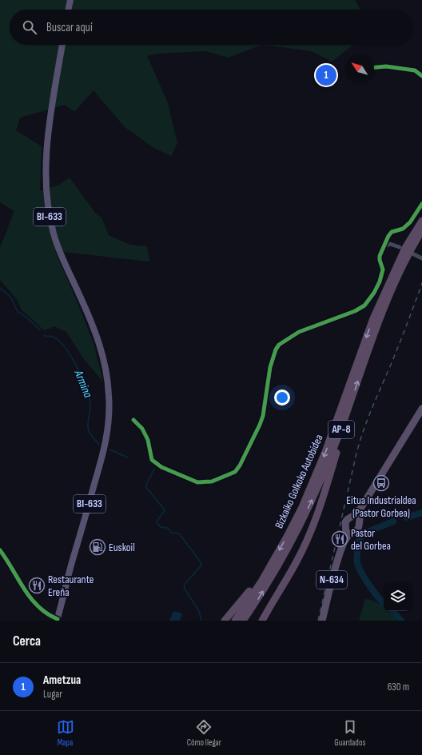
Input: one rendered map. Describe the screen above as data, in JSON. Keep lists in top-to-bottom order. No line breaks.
{"streets":{"highway":["AP-8","Bizkaiko Golkoko Autobidea","N-634"],"main road":["BI-633"]},"water":["Armina"],"places":{"bus stop":["Eitua Industrialdea (Pastor Gorbea)"],"restaurant":["Pastor del Gorbea","Restaurante Ereña"],"fuel station":["Euskoil"]},"north":"top left","page":{"search":"Buscar aquí","pins":"1","heading":"Cerca","list":[{"mark":"1","name":"Ametzua","note":"Lugar","value":"630 m"}],"nav":["Mapa","Cómo llegar","Guardados"]}}
